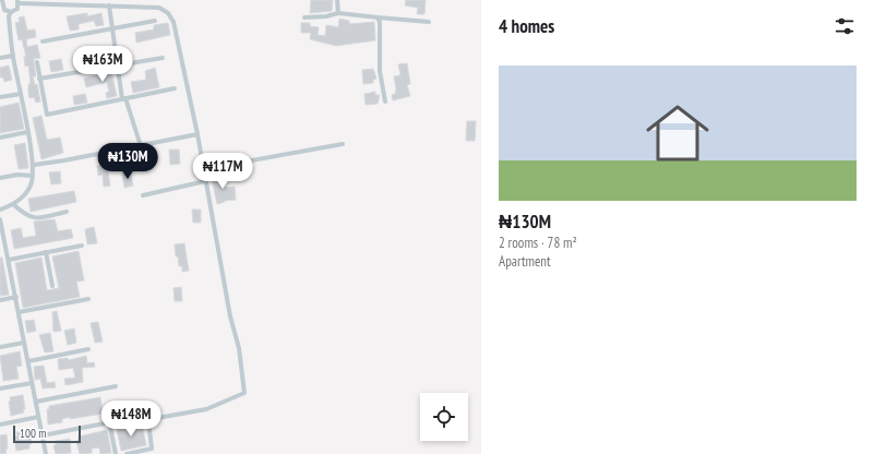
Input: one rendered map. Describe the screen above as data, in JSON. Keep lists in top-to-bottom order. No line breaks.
{"scale_bar":"100 m","page":{"heading":"4 homes","price":["₦163M","₦130M","₦117M","₦148M"],"list":[{"name":"₦130M","note":"2 rooms · 78 m² · Apartment"}],"scale":"100 m"}}
